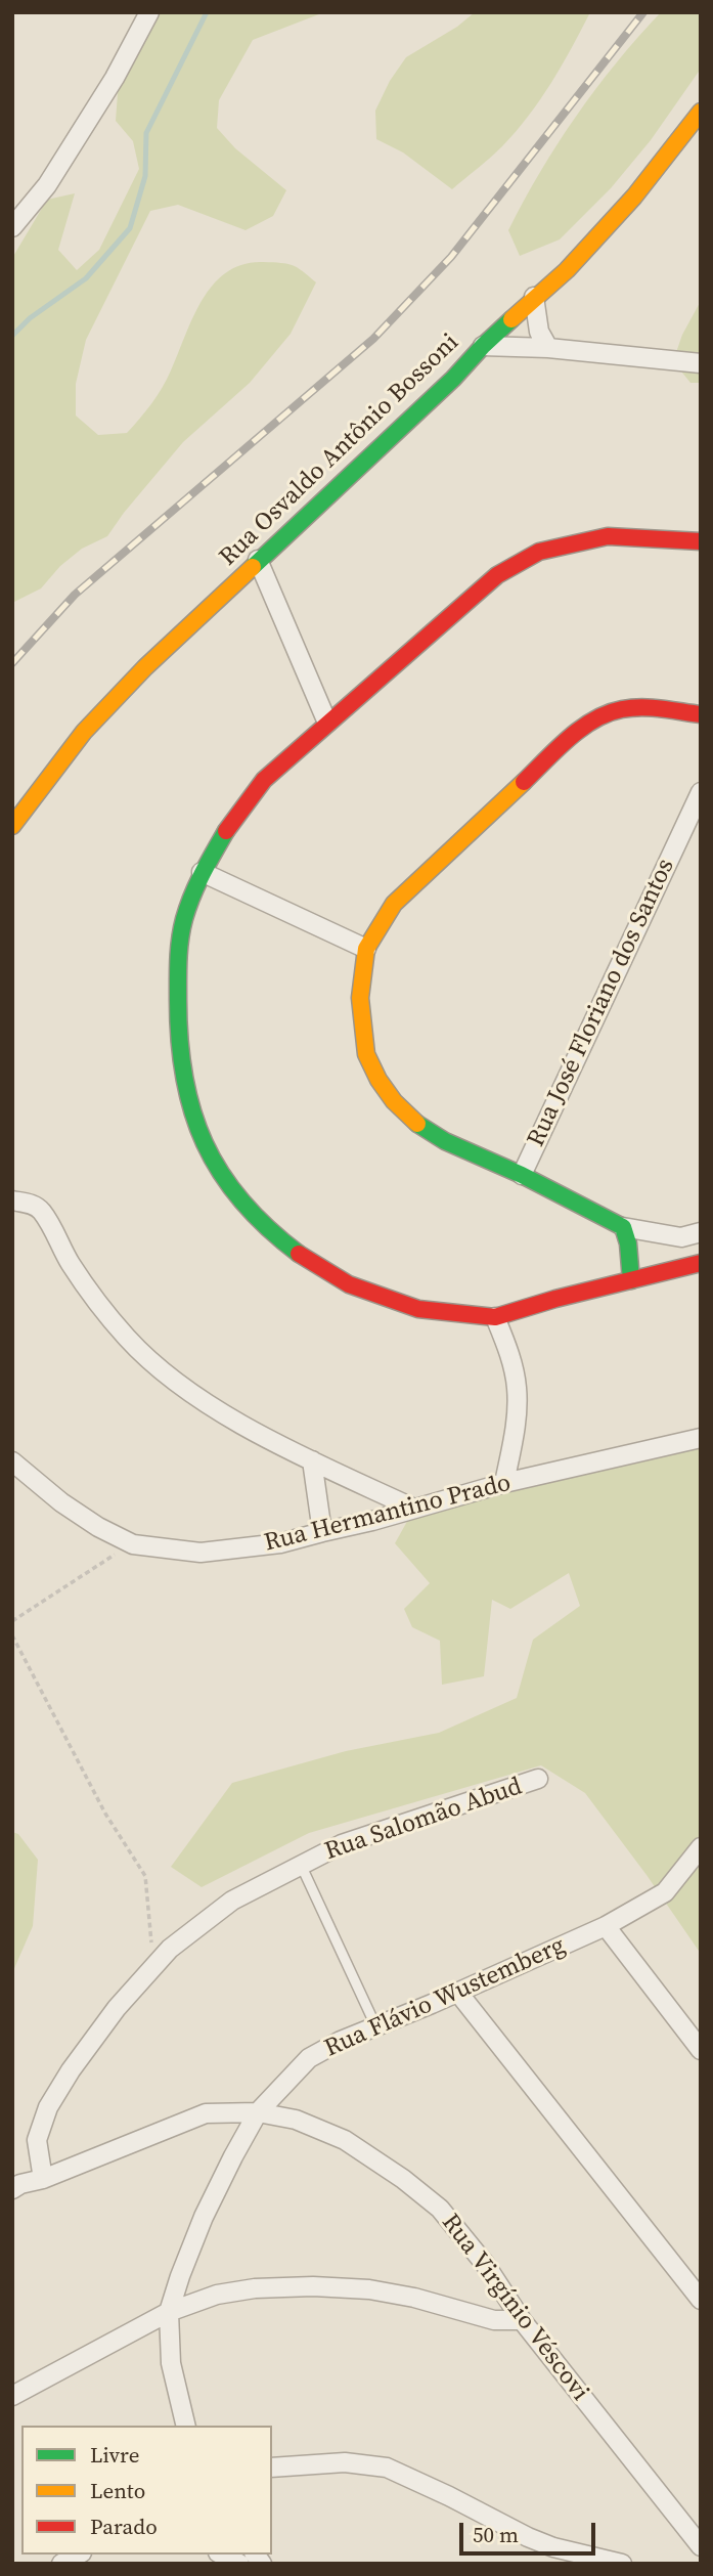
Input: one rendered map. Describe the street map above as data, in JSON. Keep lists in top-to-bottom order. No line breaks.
{"streets":{"street":["Rua Osvaldo Antônio Bossoni","Rua José Floriano dos Santos","Rua Hermantino Prado","Rua Salomão Abud","Rua Flávio Wustemberg","Rua Virgínio Véscovi"]},"crossings":[["Rua Salomão Abud","Rua Virgínio Véscovi"],["Rua Flávio Wustemberg","Rua Virgínio Véscovi"]],"legend":["Livre","Lento","Parado"],"scale_bar":"50 m"}
